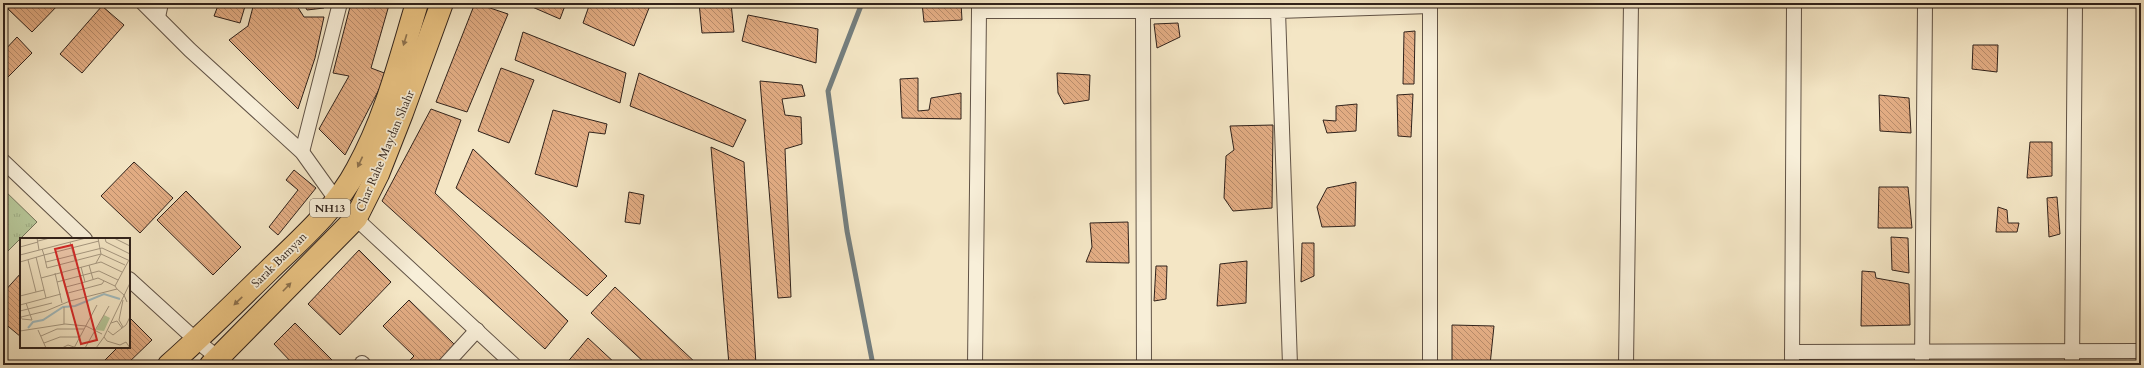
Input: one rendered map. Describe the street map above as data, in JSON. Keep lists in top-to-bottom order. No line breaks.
{"streets":{"main road":["Char Rahe Maydan Shahr","NH13","Sarak Bamyan"]},"one_way":["Char Rahe Maydan Shahr","Sarak Bamyan"]}
